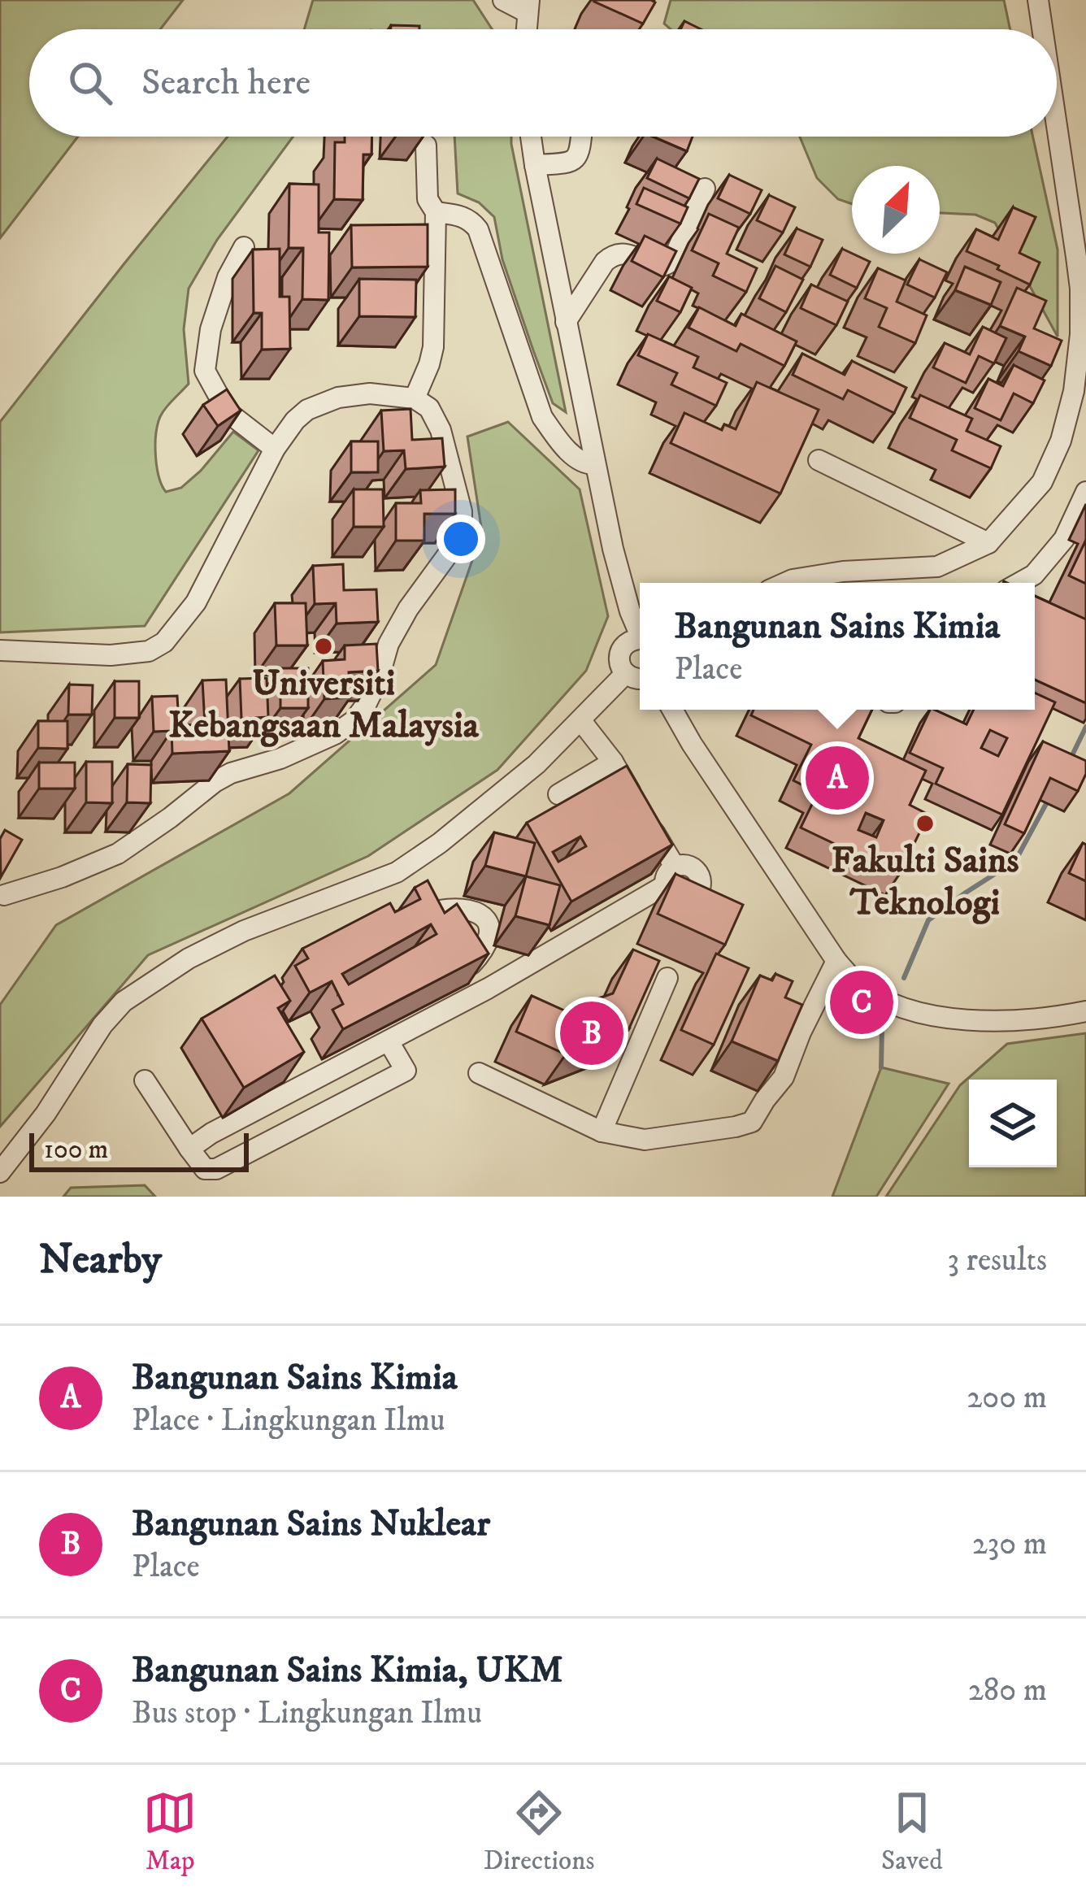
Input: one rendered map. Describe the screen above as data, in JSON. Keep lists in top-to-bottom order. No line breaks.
{"places":["Universiti Kebangsaan Malaysia","Fakulti Sains Teknologi"],"scale_bar":"100 m","north":"top right","page":{"search":"Search here","popup":["Bangunan Sains Kimia","Place"],"pins":["A","C","B"],"scale":"100 m","heading":["Nearby","3 results"],"list":[{"mark":"A","name":"Bangunan Sains Kimia","note":"Place · Lingkungan Ilmu","value":"200 m"},{"mark":"B","name":"Bangunan Sains Nuklear","note":"Place","value":"230 m"},{"mark":"C","name":"Bangunan Sains Kimia, UKM","note":"Bus stop · Lingkungan Ilmu","value":"280 m"}],"nav":["Map","Directions","Saved"]}}
